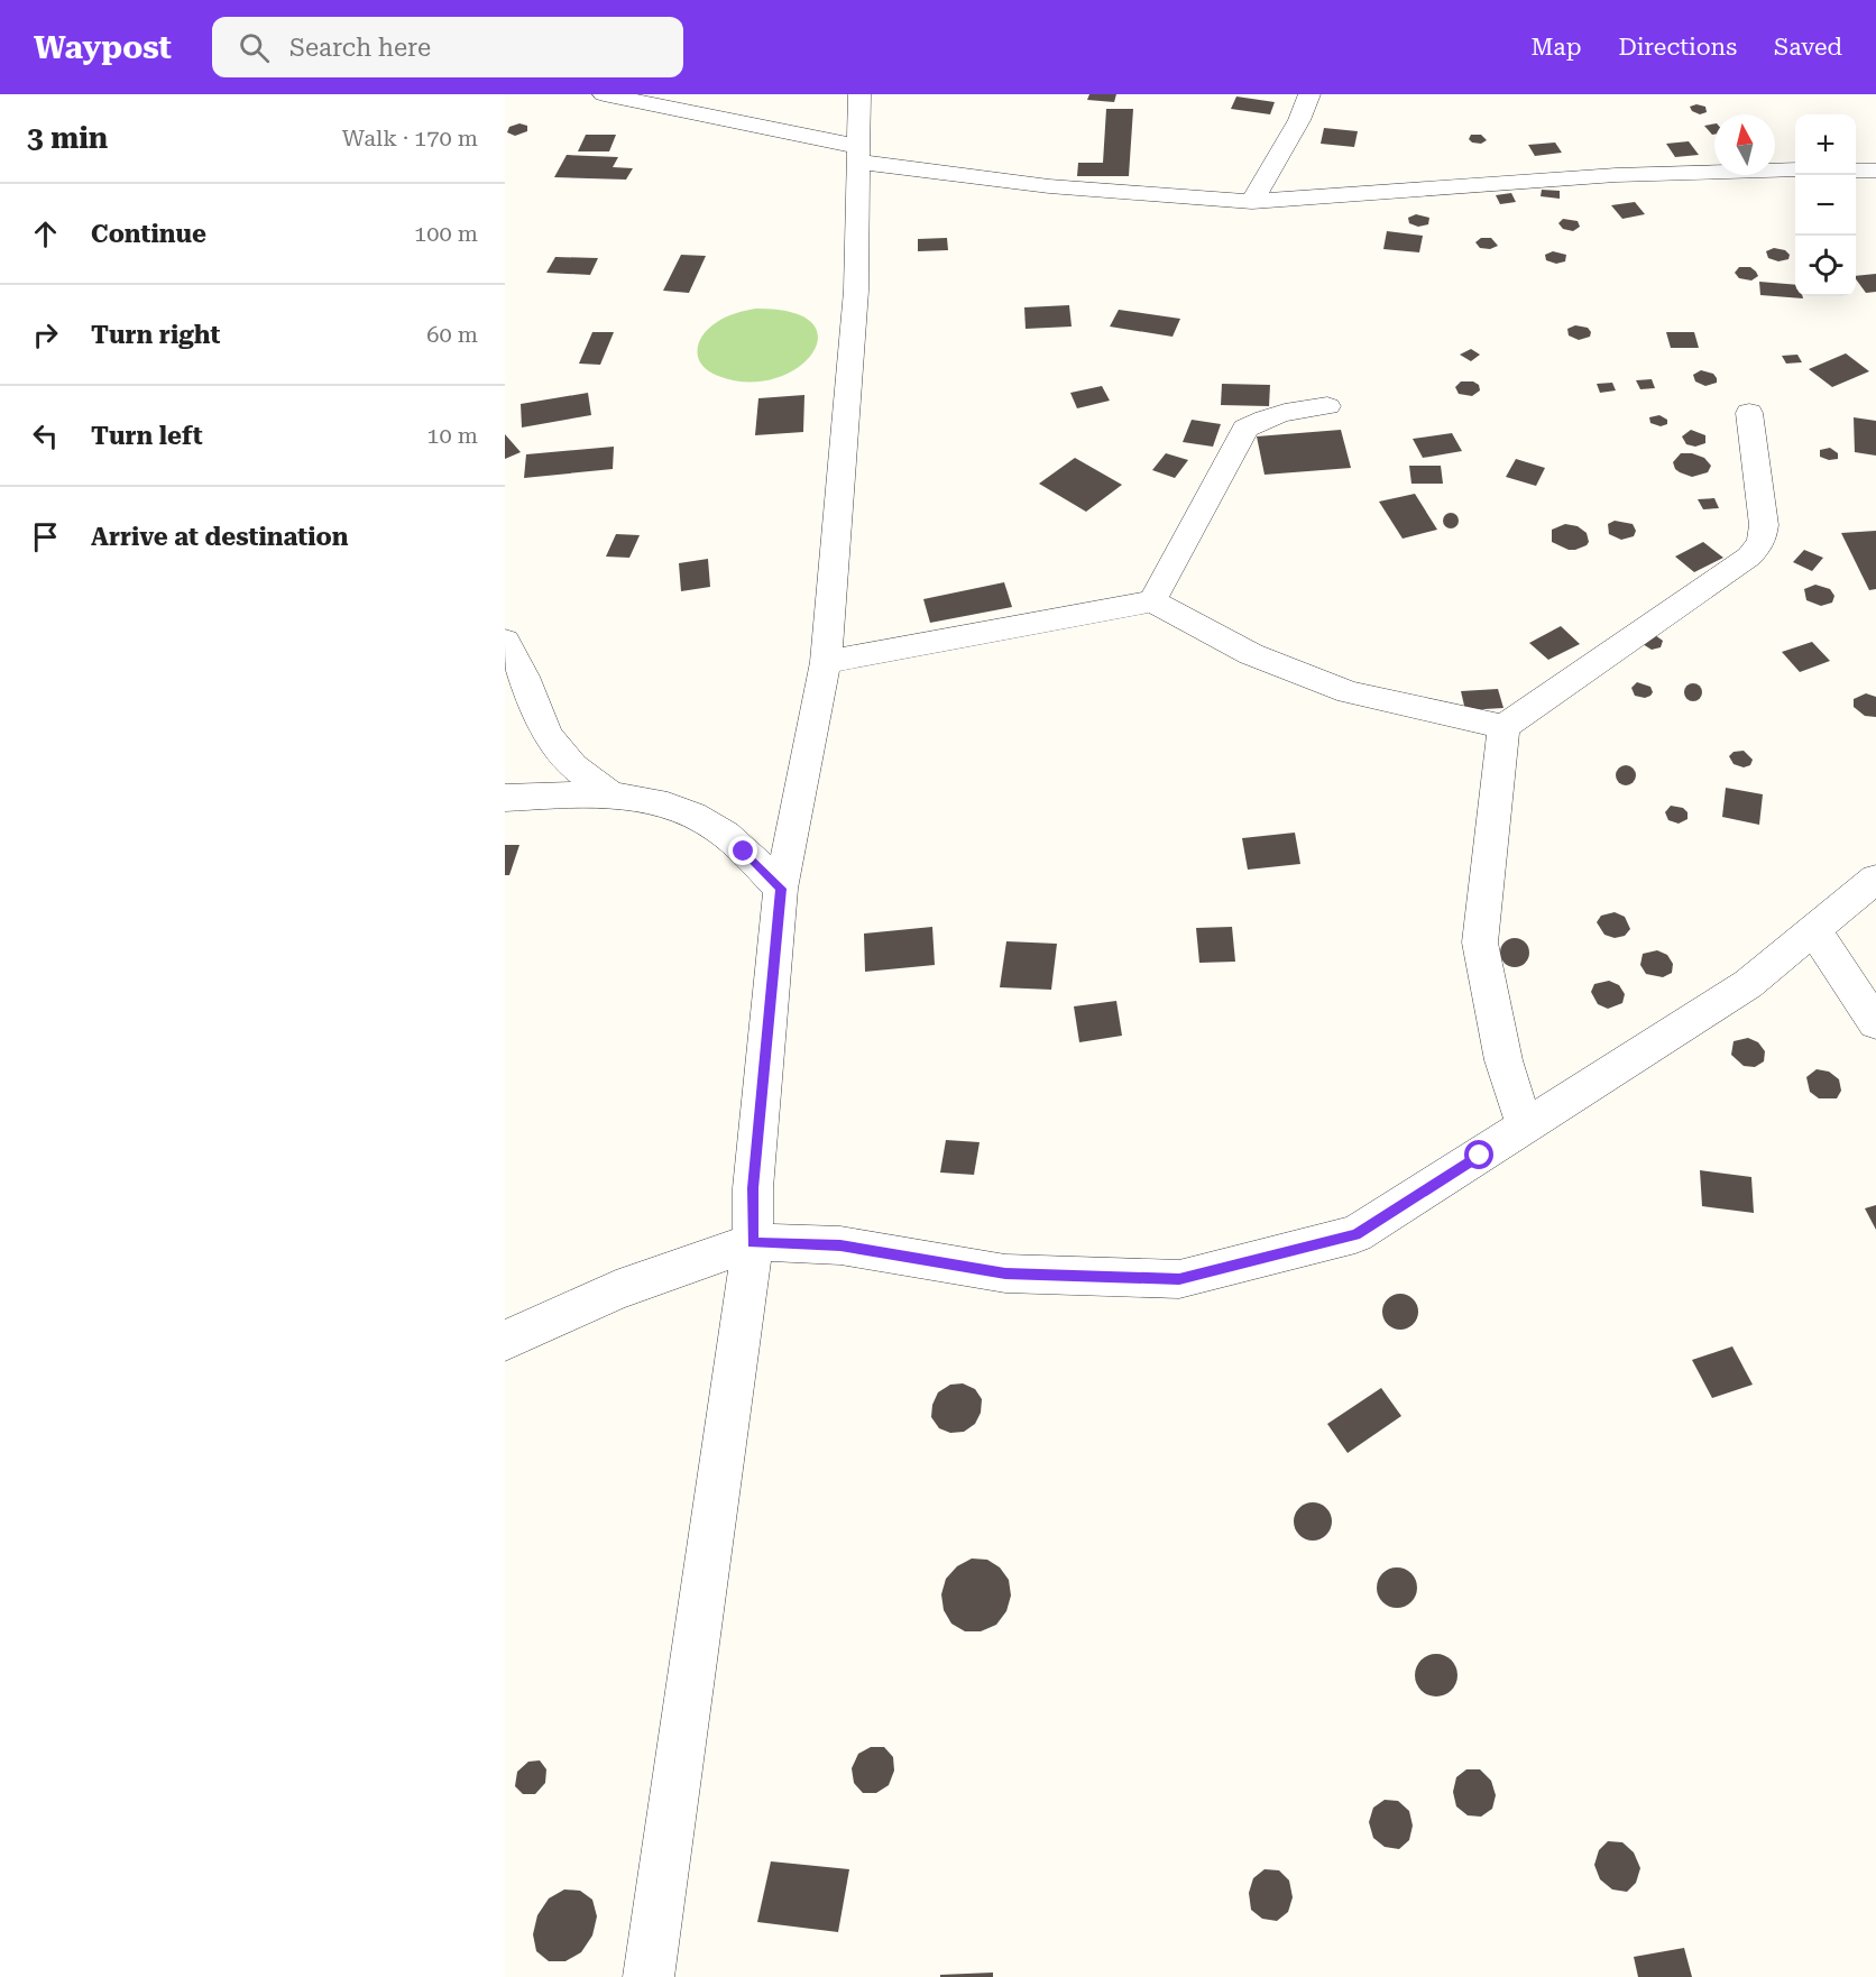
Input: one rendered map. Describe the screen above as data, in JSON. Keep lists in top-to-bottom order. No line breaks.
{"north":"top","page":{"header":"Waypost","search":"Search here","nav":["Map","Directions","Saved"],"heading":["3 min","Walk · 170 m"],"map_buttons":["+","−"],"list":[["Continue","100 m"],["Turn right","60 m"],["Turn left","10 m"],"Arrive at destination"]}}
